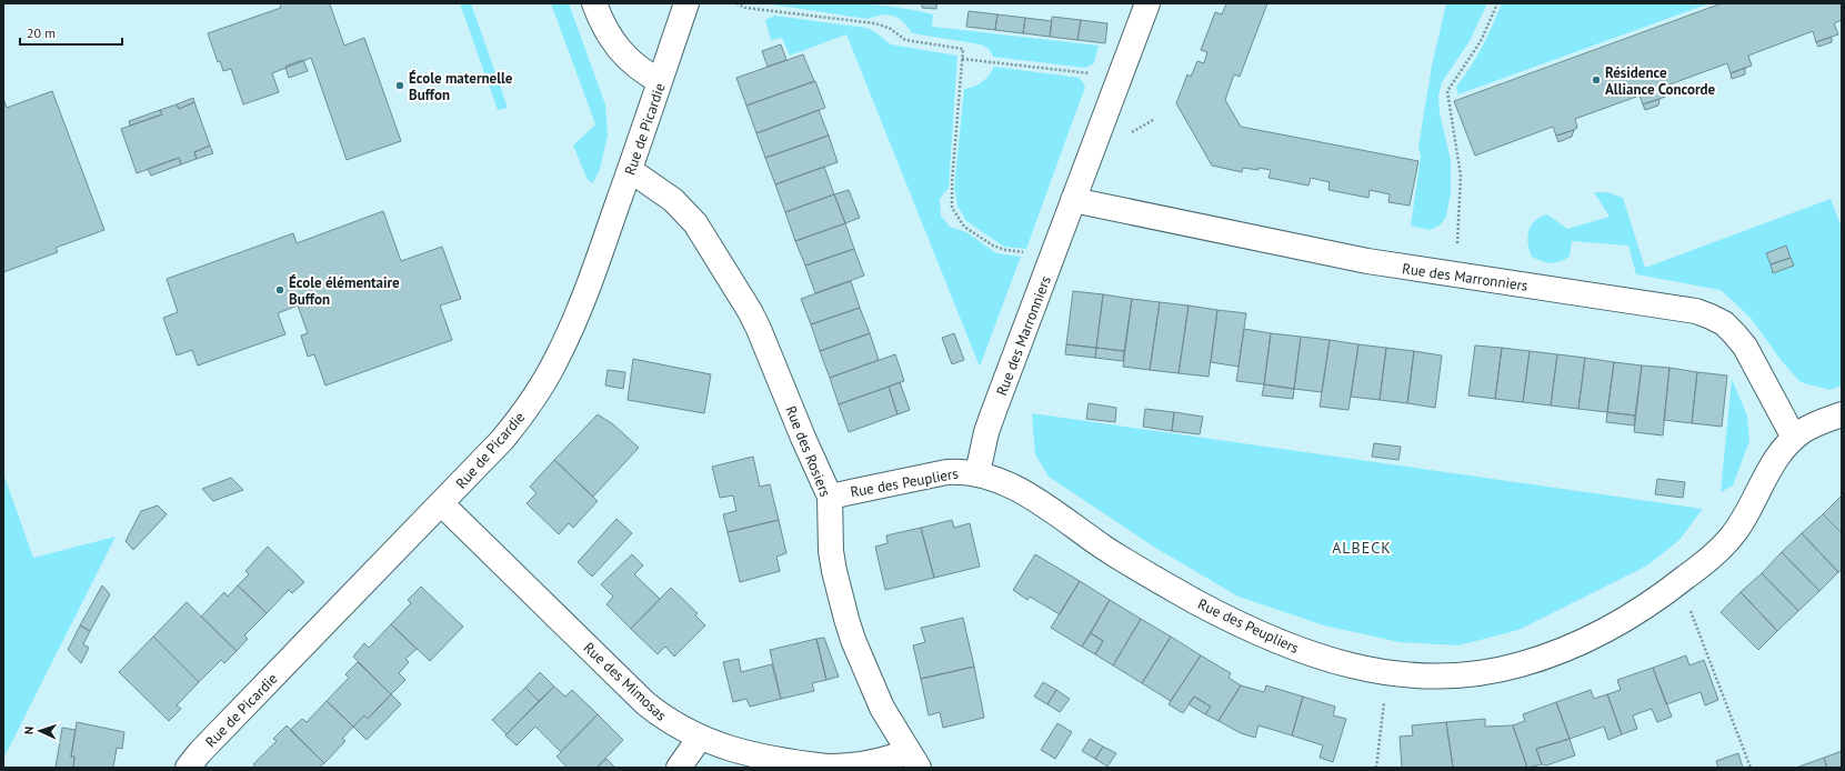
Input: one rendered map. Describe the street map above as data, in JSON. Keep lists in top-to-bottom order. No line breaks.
{"streets":{"street":["Rue de Picardie","Rue des Marronniers","Rue des Rosiers","Rue des Peupliers","Rue des Mimosas"]},"crossings":[["Rue de Picardie","Rue des Rosiers"],["Rue de Picardie","Rue des Mimosas"],["Rue des Marronniers","Rue des Peupliers"],["Rue des Rosiers","Rue des Peupliers"],["Rue des Rosiers","Rue des Mimosas"]],"districts":["ALBECK"],"places":["Résidence Alliance Concorde","École maternelle Buffon","École élémentaire Buffon"],"scale_bar":"20 m","north":"left"}
